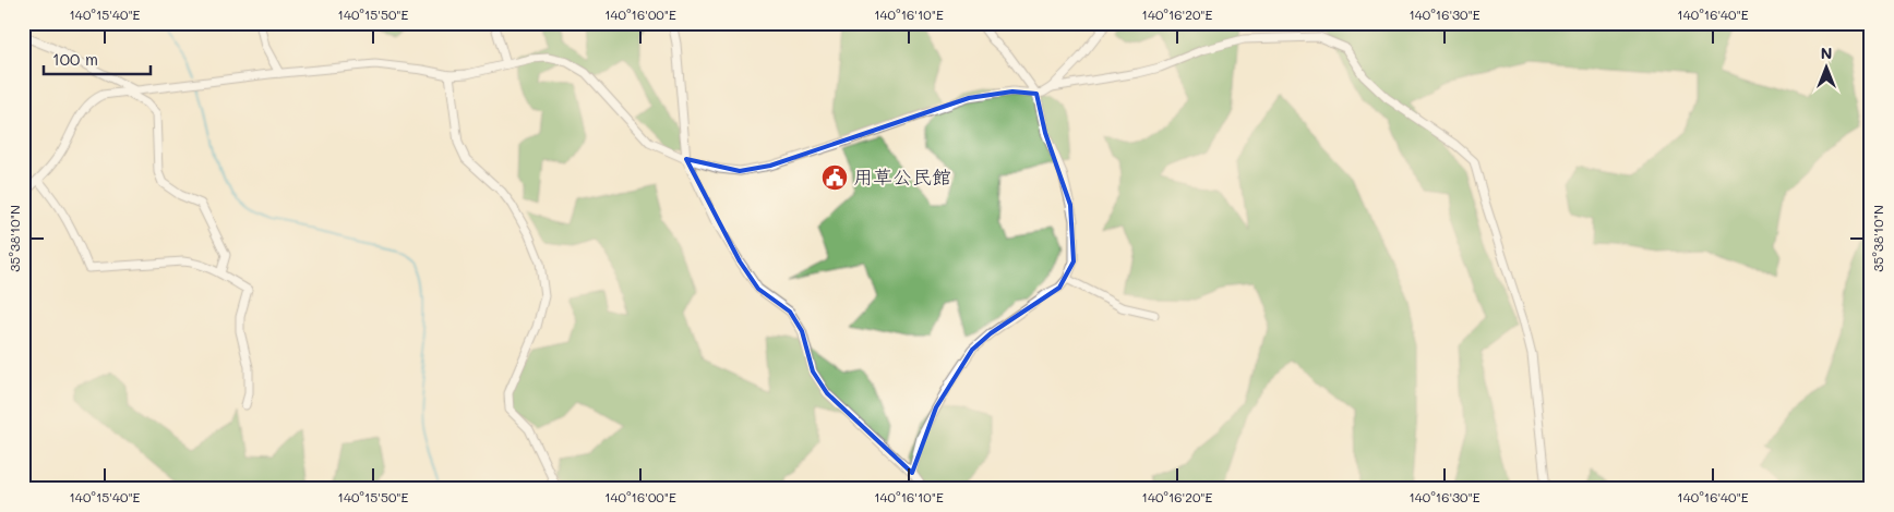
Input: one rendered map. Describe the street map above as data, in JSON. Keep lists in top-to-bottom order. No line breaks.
{"places":{"public building":["用草公民館"]},"scale_bar":"100 m","north":"top","coordinates":["140°15'40\"E","140°15'50\"E","140°16'00\"E","140°16'10\"E","140°16'20\"E","140°16'30\"E","140°16'40\"E","35°38'10\"N"]}
